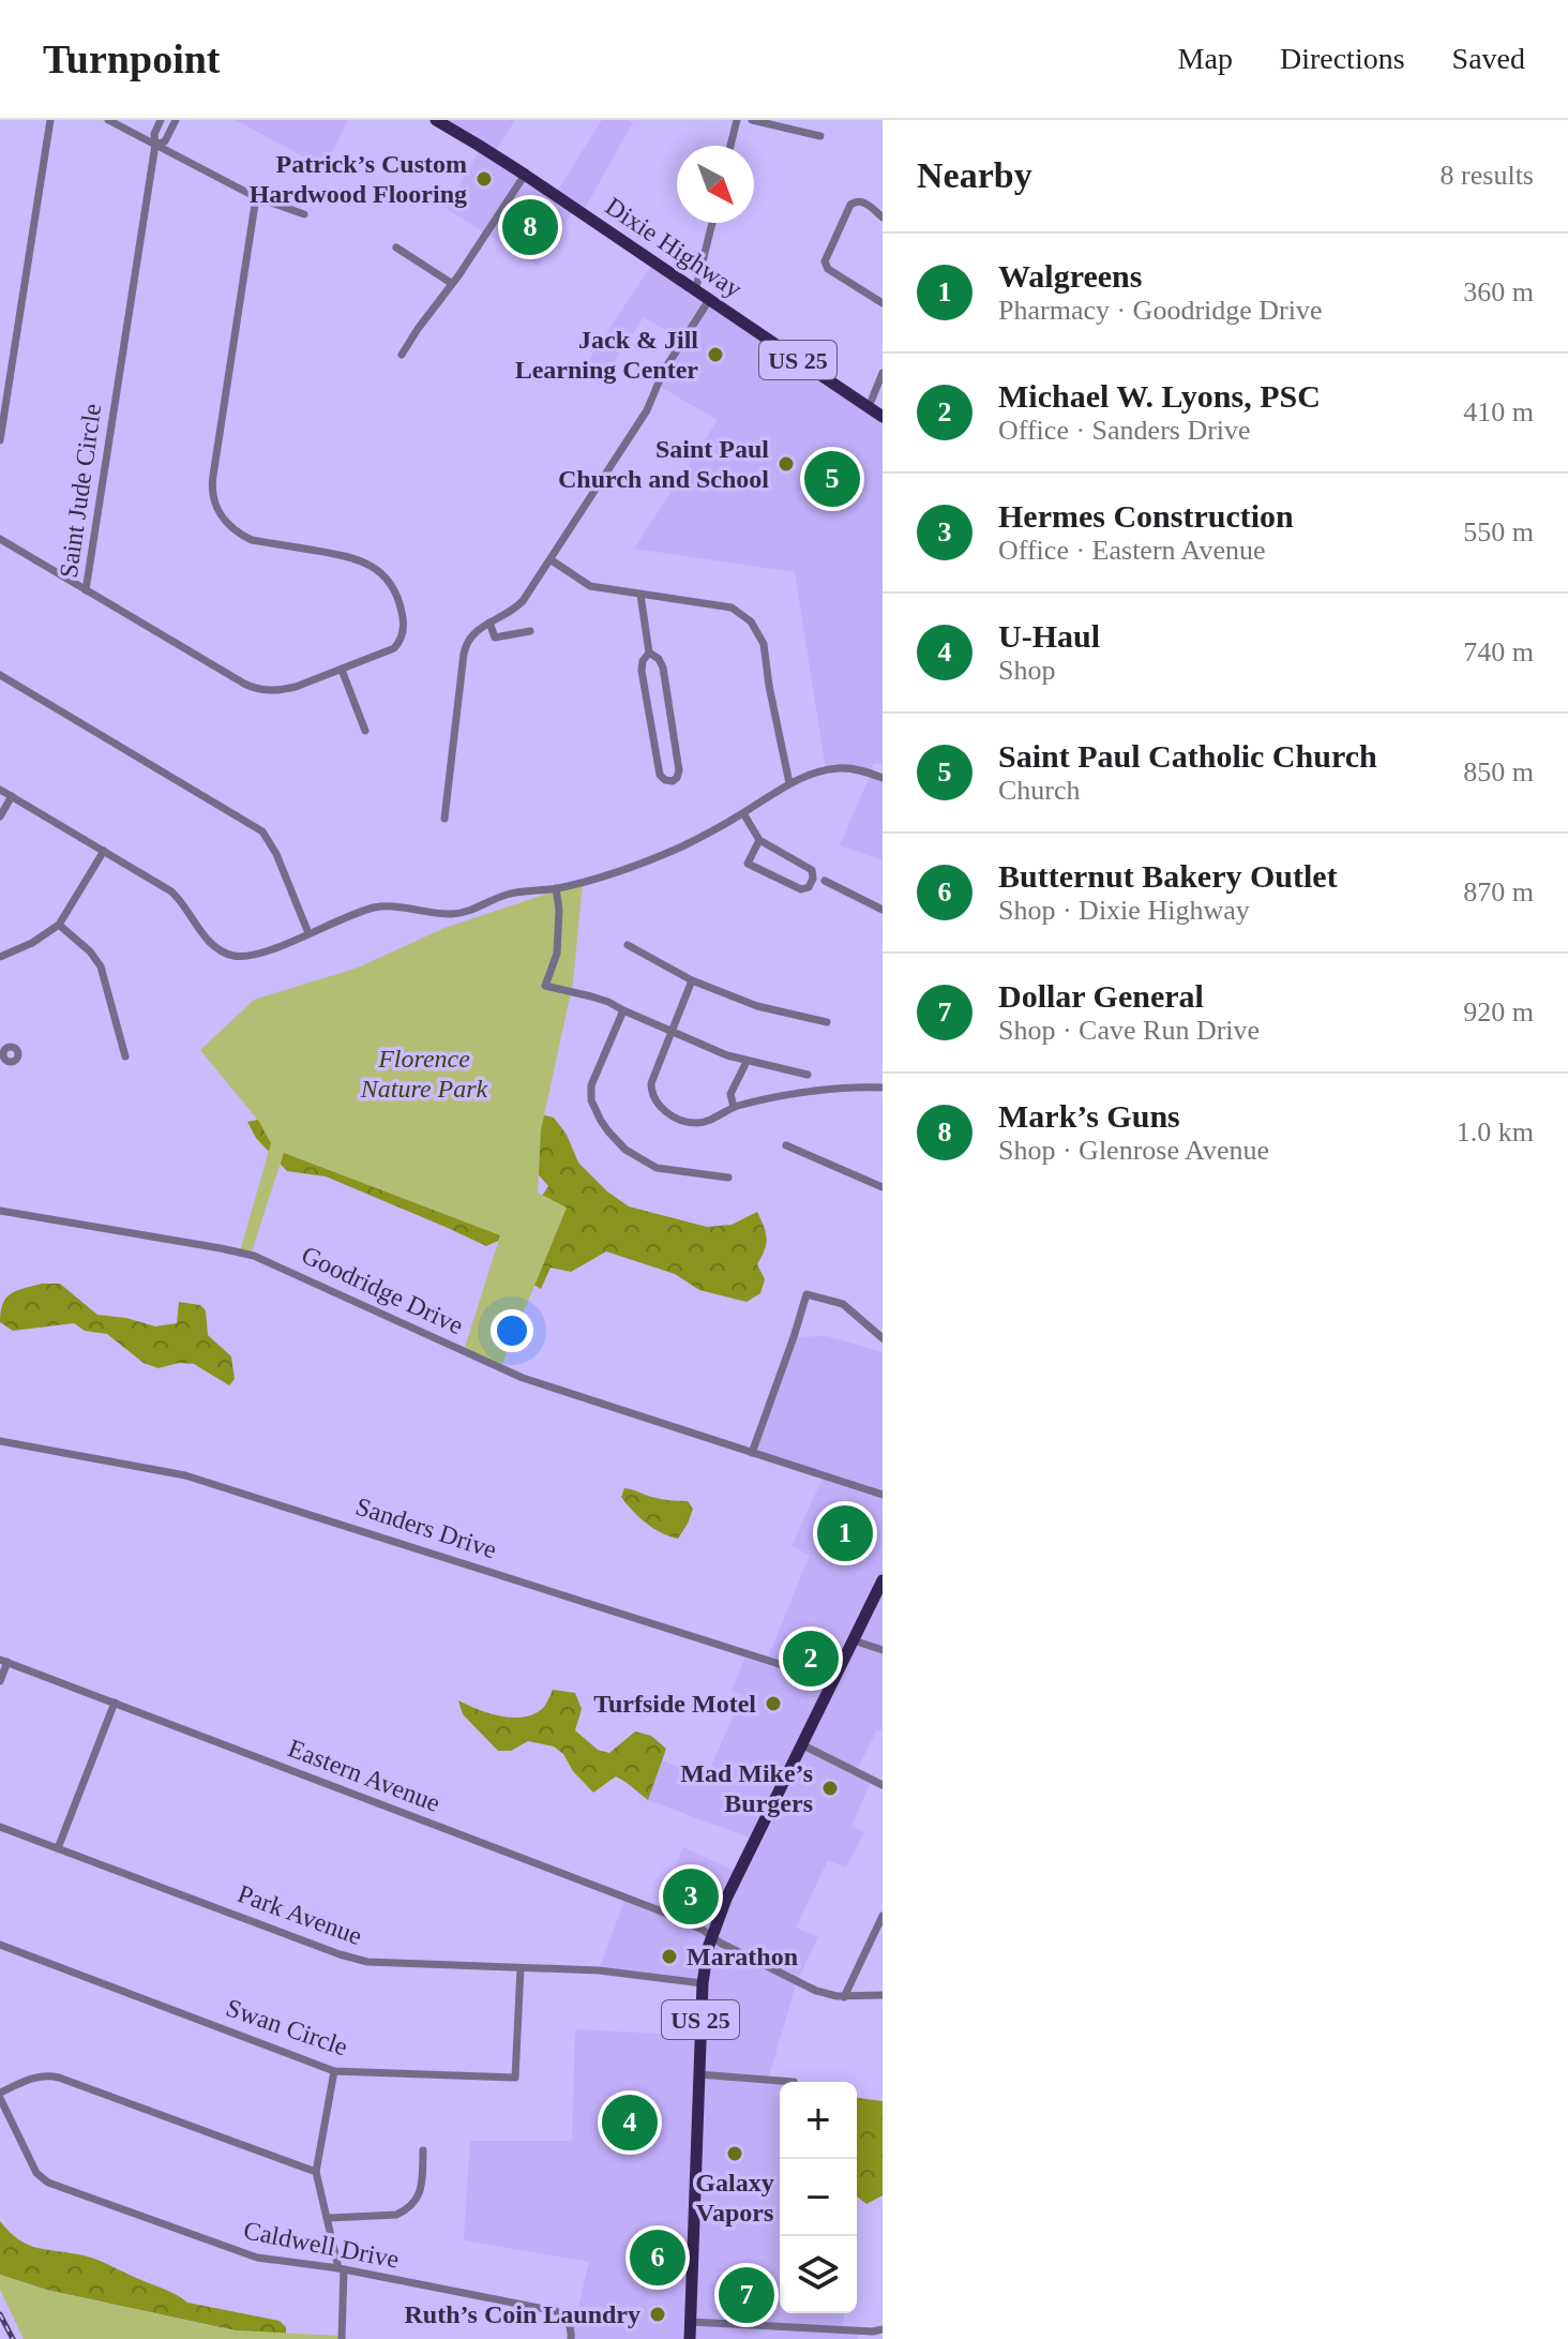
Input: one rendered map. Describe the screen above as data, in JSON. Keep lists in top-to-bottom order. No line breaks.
{"streets":{"main road":["Dixie Highway","US 25"],"street":["Saint Jude Circle","Goodridge Drive","Sanders Drive","Eastern Avenue","Park Avenue","Swan Circle","Caldwell Drive"]},"crossings":[["US 25","Sanders Drive"],["US 25","Eastern Avenue"],["US 25","Park Avenue"],["Park Avenue","Swan Circle"]],"parks":["Florence Nature Park"],"places":["Patrick’s Custom Hardwood Flooring","Jack & Jill Learning Center","Saint Paul Church and School","Turfside Motel","Mad Mike’s Burgers","Marathon","Galaxy Vapors","Ruth’s Coin Laundry"],"north":"bottom right","page":{"header":"Turnpoint","nav":["Map","Directions","Saved"],"heading":["Nearby","8 results"],"pins":["8","5","1","2","3","4","6","7"],"list":[{"mark":"1","name":"Walgreens","note":"Pharmacy · Goodridge Drive","value":"360 m"},{"mark":"2","name":"Michael W. Lyons, PSC","note":"Office · Sanders Drive","value":"410 m"},{"mark":"3","name":"Hermes Construction","note":"Office · Eastern Avenue","value":"550 m"},{"mark":"4","name":"U-Haul","note":"Shop","value":"740 m"},{"mark":"5","name":"Saint Paul Catholic Church","note":"Church","value":"850 m"},{"mark":"6","name":"Butternut Bakery Outlet","note":"Shop · Dixie Highway","value":"870 m"},{"mark":"7","name":"Dollar General","note":"Shop · Cave Run Drive","value":"920 m"},{"mark":"8","name":"Mark’s Guns","note":"Shop · Glenrose Avenue","value":"1.0 km"}],"map_buttons":["+","−"]}}
